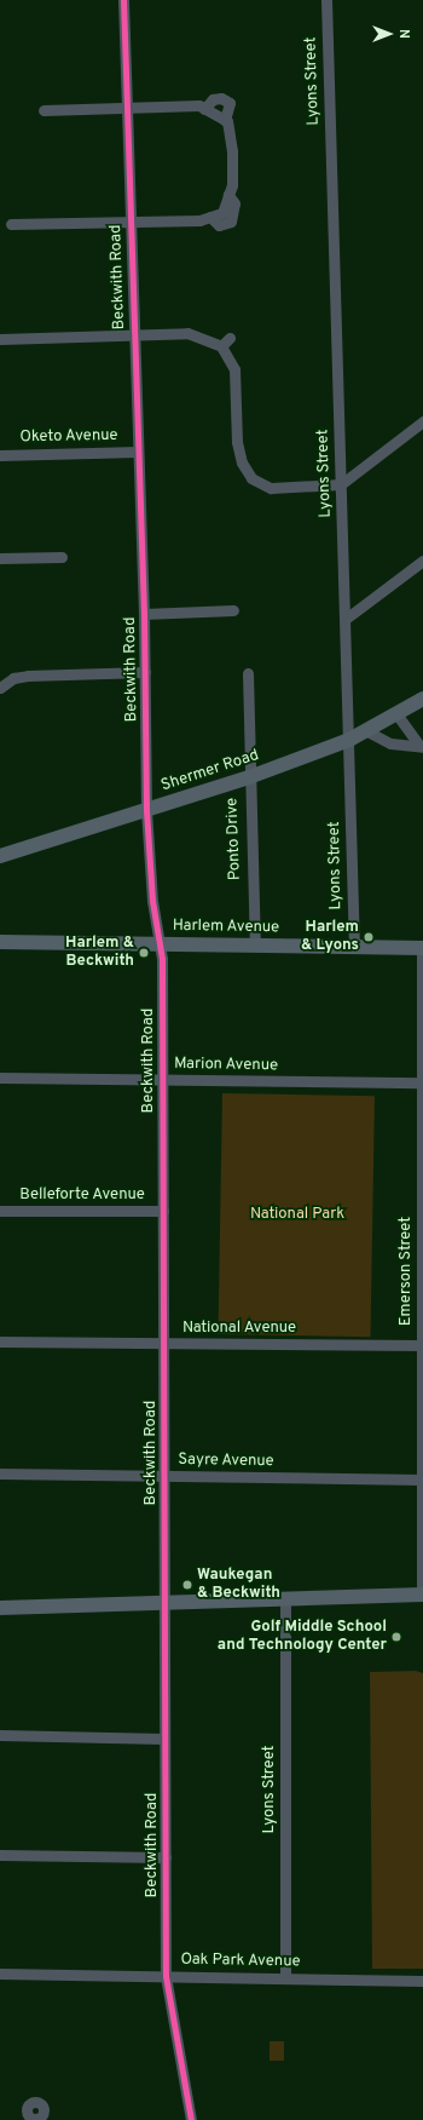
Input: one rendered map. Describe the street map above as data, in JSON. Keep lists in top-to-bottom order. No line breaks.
{"streets":{"main road":["Shermer Road","Harlem Avenue"],"street":["Lyons Street","Beckwith Road","Oketo Avenue","Ponto Drive","Marion Avenue","Belleforte Avenue","Emerson Street","National Avenue","Sayre Avenue","Oak Park Avenue"]},"crossings":[["Lyons Street","Shermer Road"],["Lyons Street","Harlem Avenue"],["Lyons Street","Oak Park Avenue"],["Beckwith Road","Oketo Avenue"],["Beckwith Road","Shermer Road"],["Beckwith Road","Harlem Avenue"],["Beckwith Road","Marion Avenue"],["Beckwith Road","Belleforte Avenue"],["Beckwith Road","National Avenue"],["Beckwith Road","Sayre Avenue"],["Beckwith Road","Oak Park Avenue"],["Shermer Road","Ponto Drive"],["Ponto Drive","Harlem Avenue"],["Harlem Avenue","Emerson Street"],["Marion Avenue","Emerson Street"],["Emerson Street","National Avenue"],["Emerson Street","Sayre Avenue"]],"parks":["National Park"],"places":["Harlem & Lyons","Harlem & Beckwith","Waukegan & Beckwith","Golf Middle School and Technology Center"],"north":"right"}
